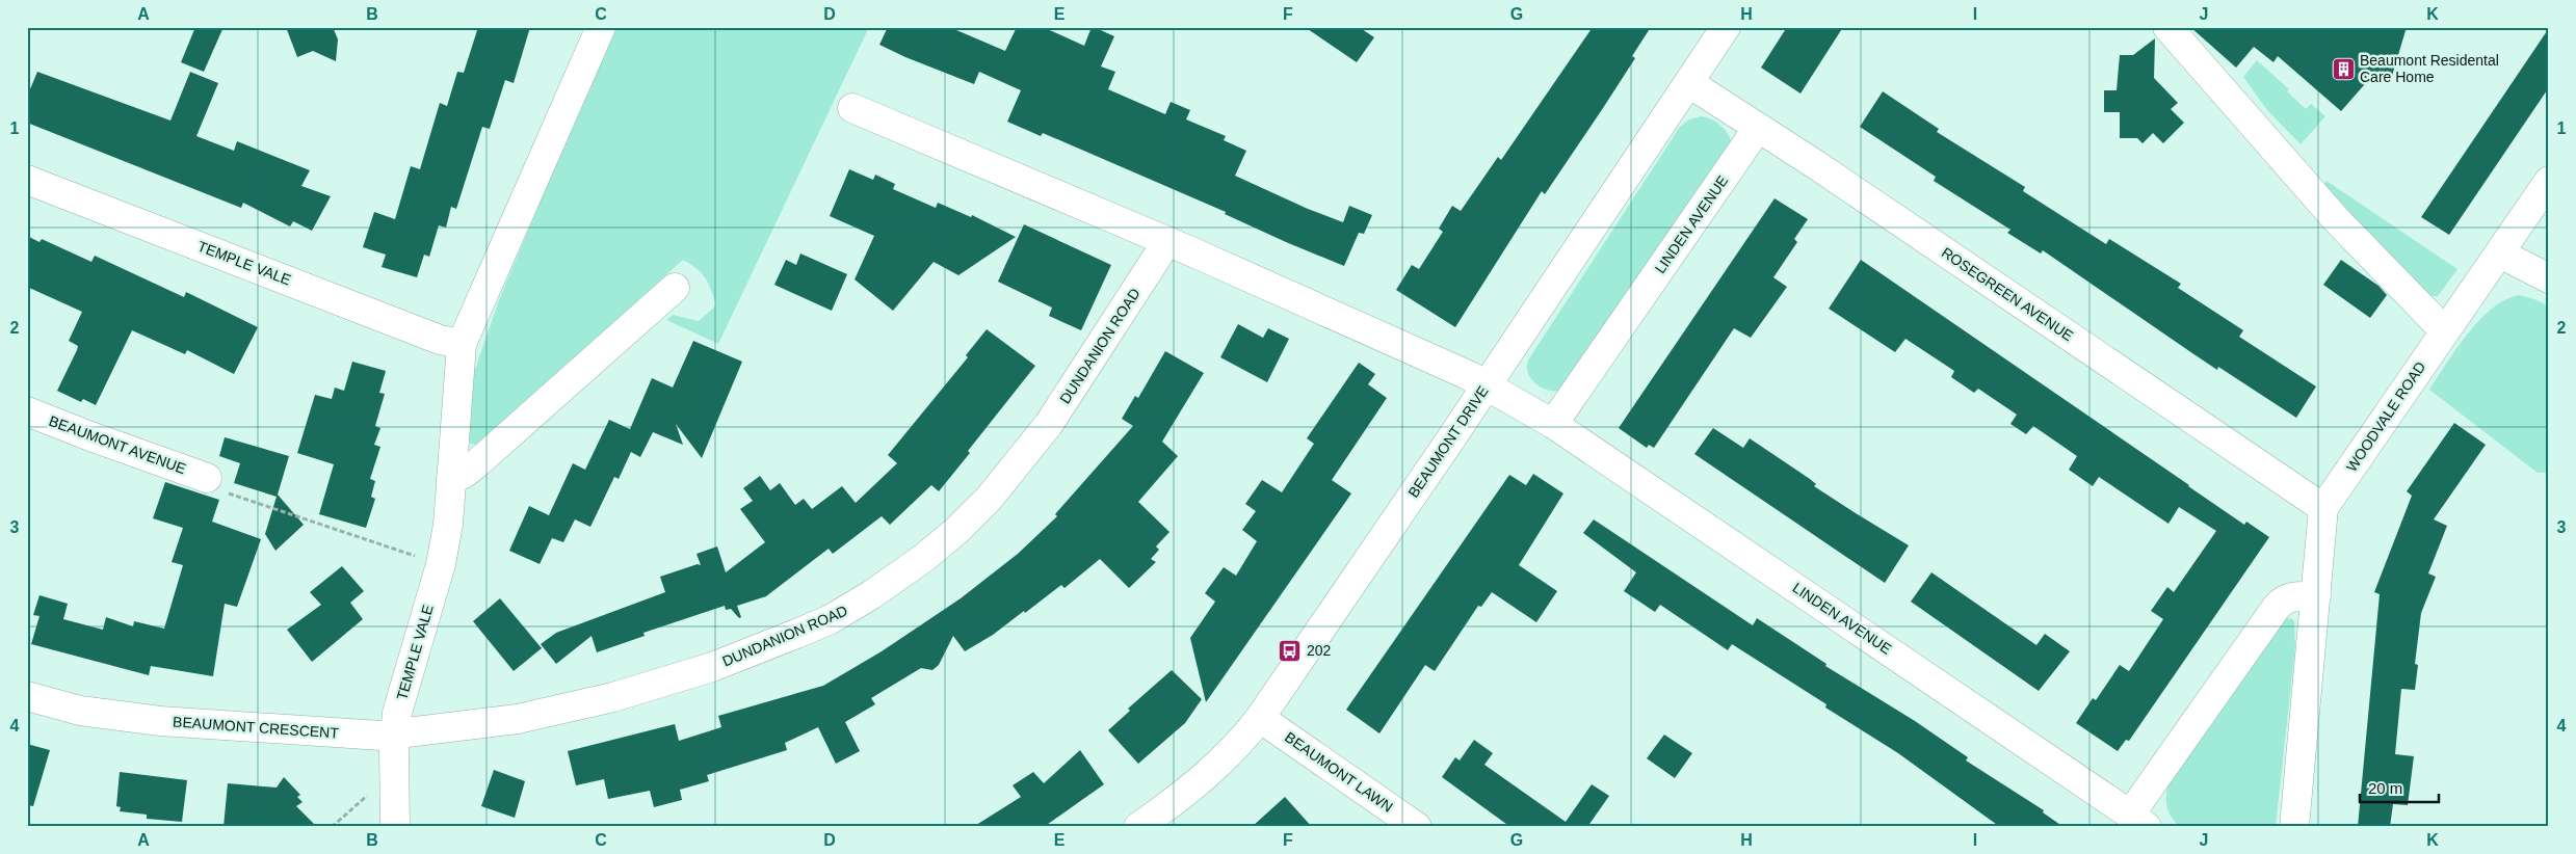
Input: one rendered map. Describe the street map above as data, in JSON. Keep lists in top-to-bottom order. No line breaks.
{"streets":{"street":["LINDEN AVENUE","TEMPLE VALE","ROSEGREEN AVENUE","DUNDANION ROAD","WOODVALE ROAD","BEAUMONT DRIVE","BEAUMONT AVENUE","BEAUMONT CRESCENT","BEAUMONT LAWN"]},"crossings":[["LINDEN AVENUE","ROSEGREEN AVENUE"],["LINDEN AVENUE","DUNDANION ROAD"],["LINDEN AVENUE","BEAUMONT DRIVE"],["TEMPLE VALE","DUNDANION ROAD"],["TEMPLE VALE","BEAUMONT CRESCENT"],["ROSEGREEN AVENUE","WOODVALE ROAD"],["ROSEGREEN AVENUE","BEAUMONT DRIVE"],["DUNDANION ROAD","BEAUMONT CRESCENT"],["BEAUMONT DRIVE","BEAUMONT LAWN"]],"places":{"building":["Beaumont Residental Care Home"],"bus stop":["202"]},"scale_bar":"20 m","grid":{"columns":["A","B","C","D","E","F","G","H","I","J","K"],"rows":["1","2","3","4"]}}
